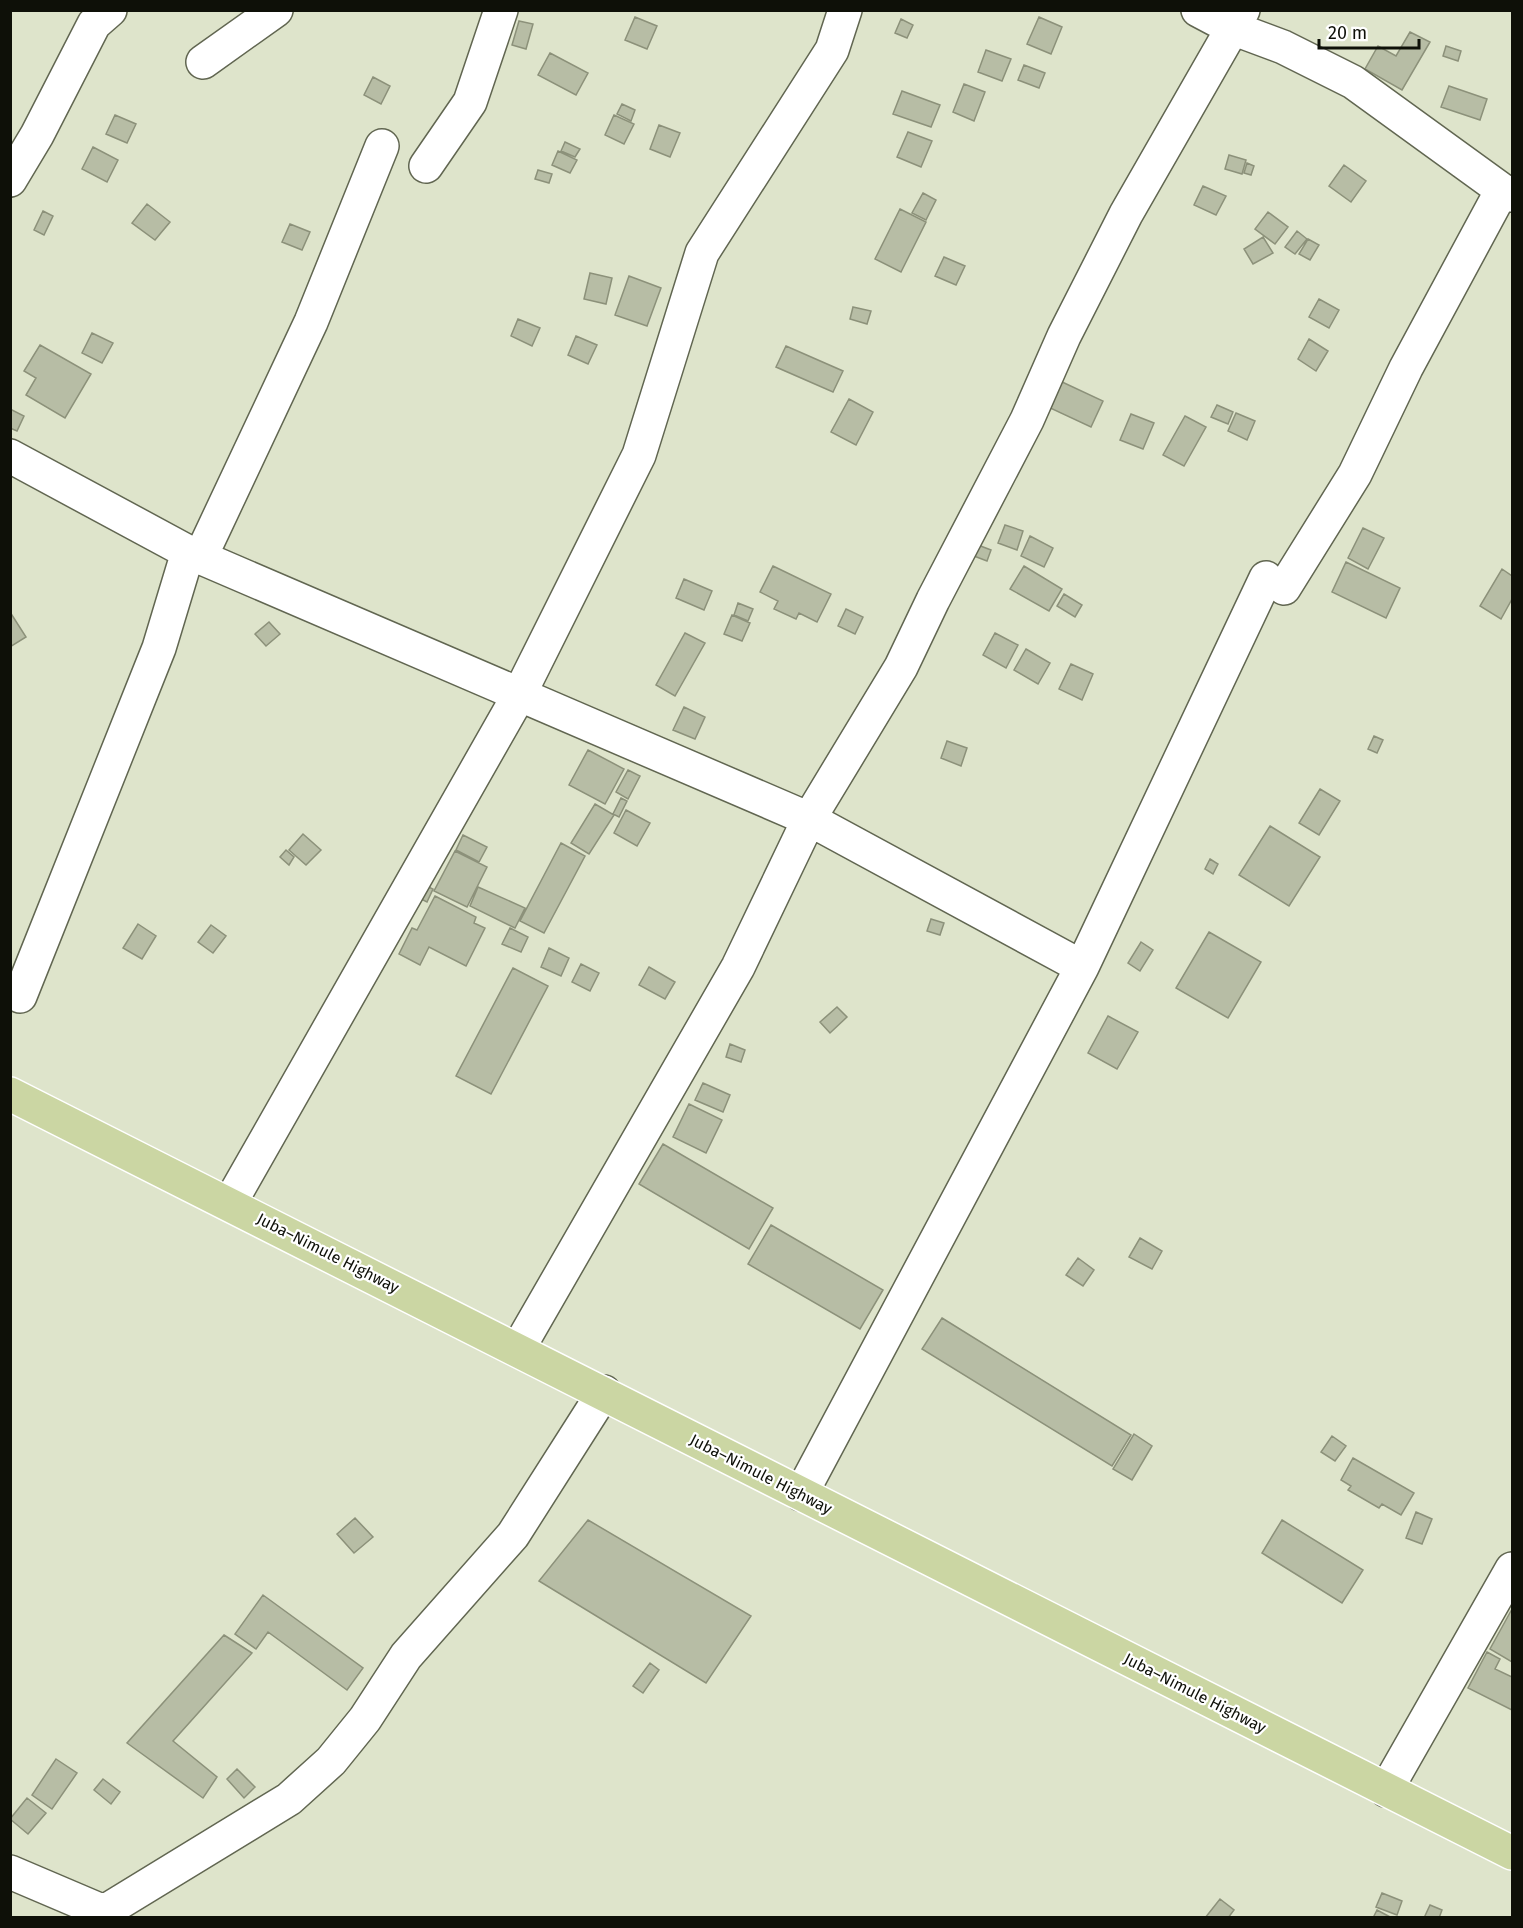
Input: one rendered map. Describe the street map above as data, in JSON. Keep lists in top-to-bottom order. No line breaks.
{"streets":{"main road":["Juba–Nimule Highway"]},"scale_bar":"20 m"}
